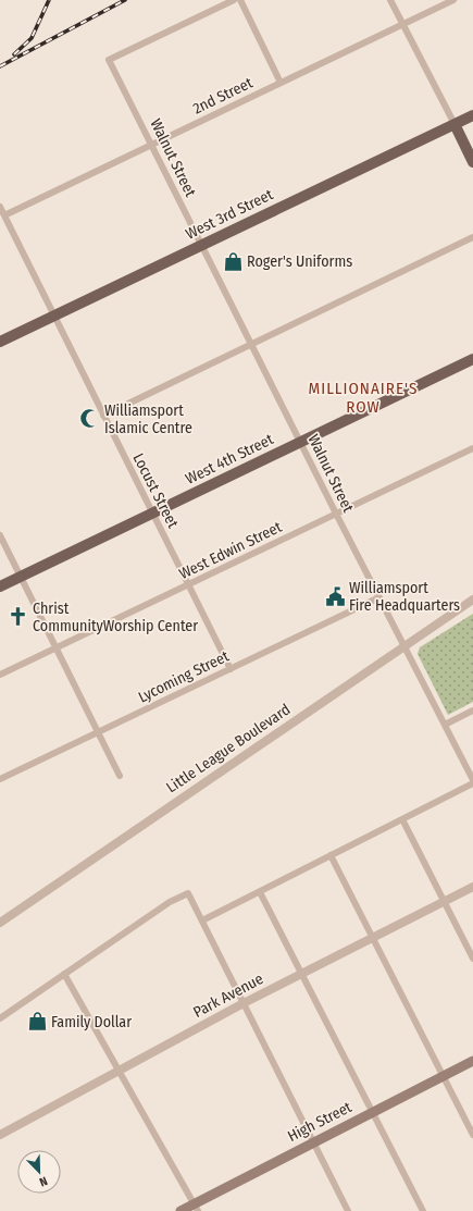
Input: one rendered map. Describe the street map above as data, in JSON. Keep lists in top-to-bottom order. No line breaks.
{"streets":{"main road":["West 3rd Street","West 4th Street","High Street"],"street":["2nd Street","Walnut Street","Locust Street","West Edwin Street","Lycoming Street","Little League Boulevard","Park Avenue"]},"crossings":[["2nd Street","Walnut Street"],["2nd Street","Locust Street"],["Walnut Street","West 3rd Street"],["Walnut Street","West 4th Street"],["Walnut Street","West Edwin Street"],["Walnut Street","Lycoming Street"],["Walnut Street","Little League Boulevard"],["West 3rd Street","Locust Street"],["West 4th Street","Locust Street"],["Locust Street","West Edwin Street"],["Locust Street","Lycoming Street"]],"districts":["MILLIONAIRE'S ROW"],"places":{"shop":["Roger's Uniforms","Family Dollar"],"mosque":["Williamsport Islamic Centre"],"public building":["Williamsport Fire Headquarters"],"church":["Christ CommunityWorship Center"]},"north":"bottom right"}
